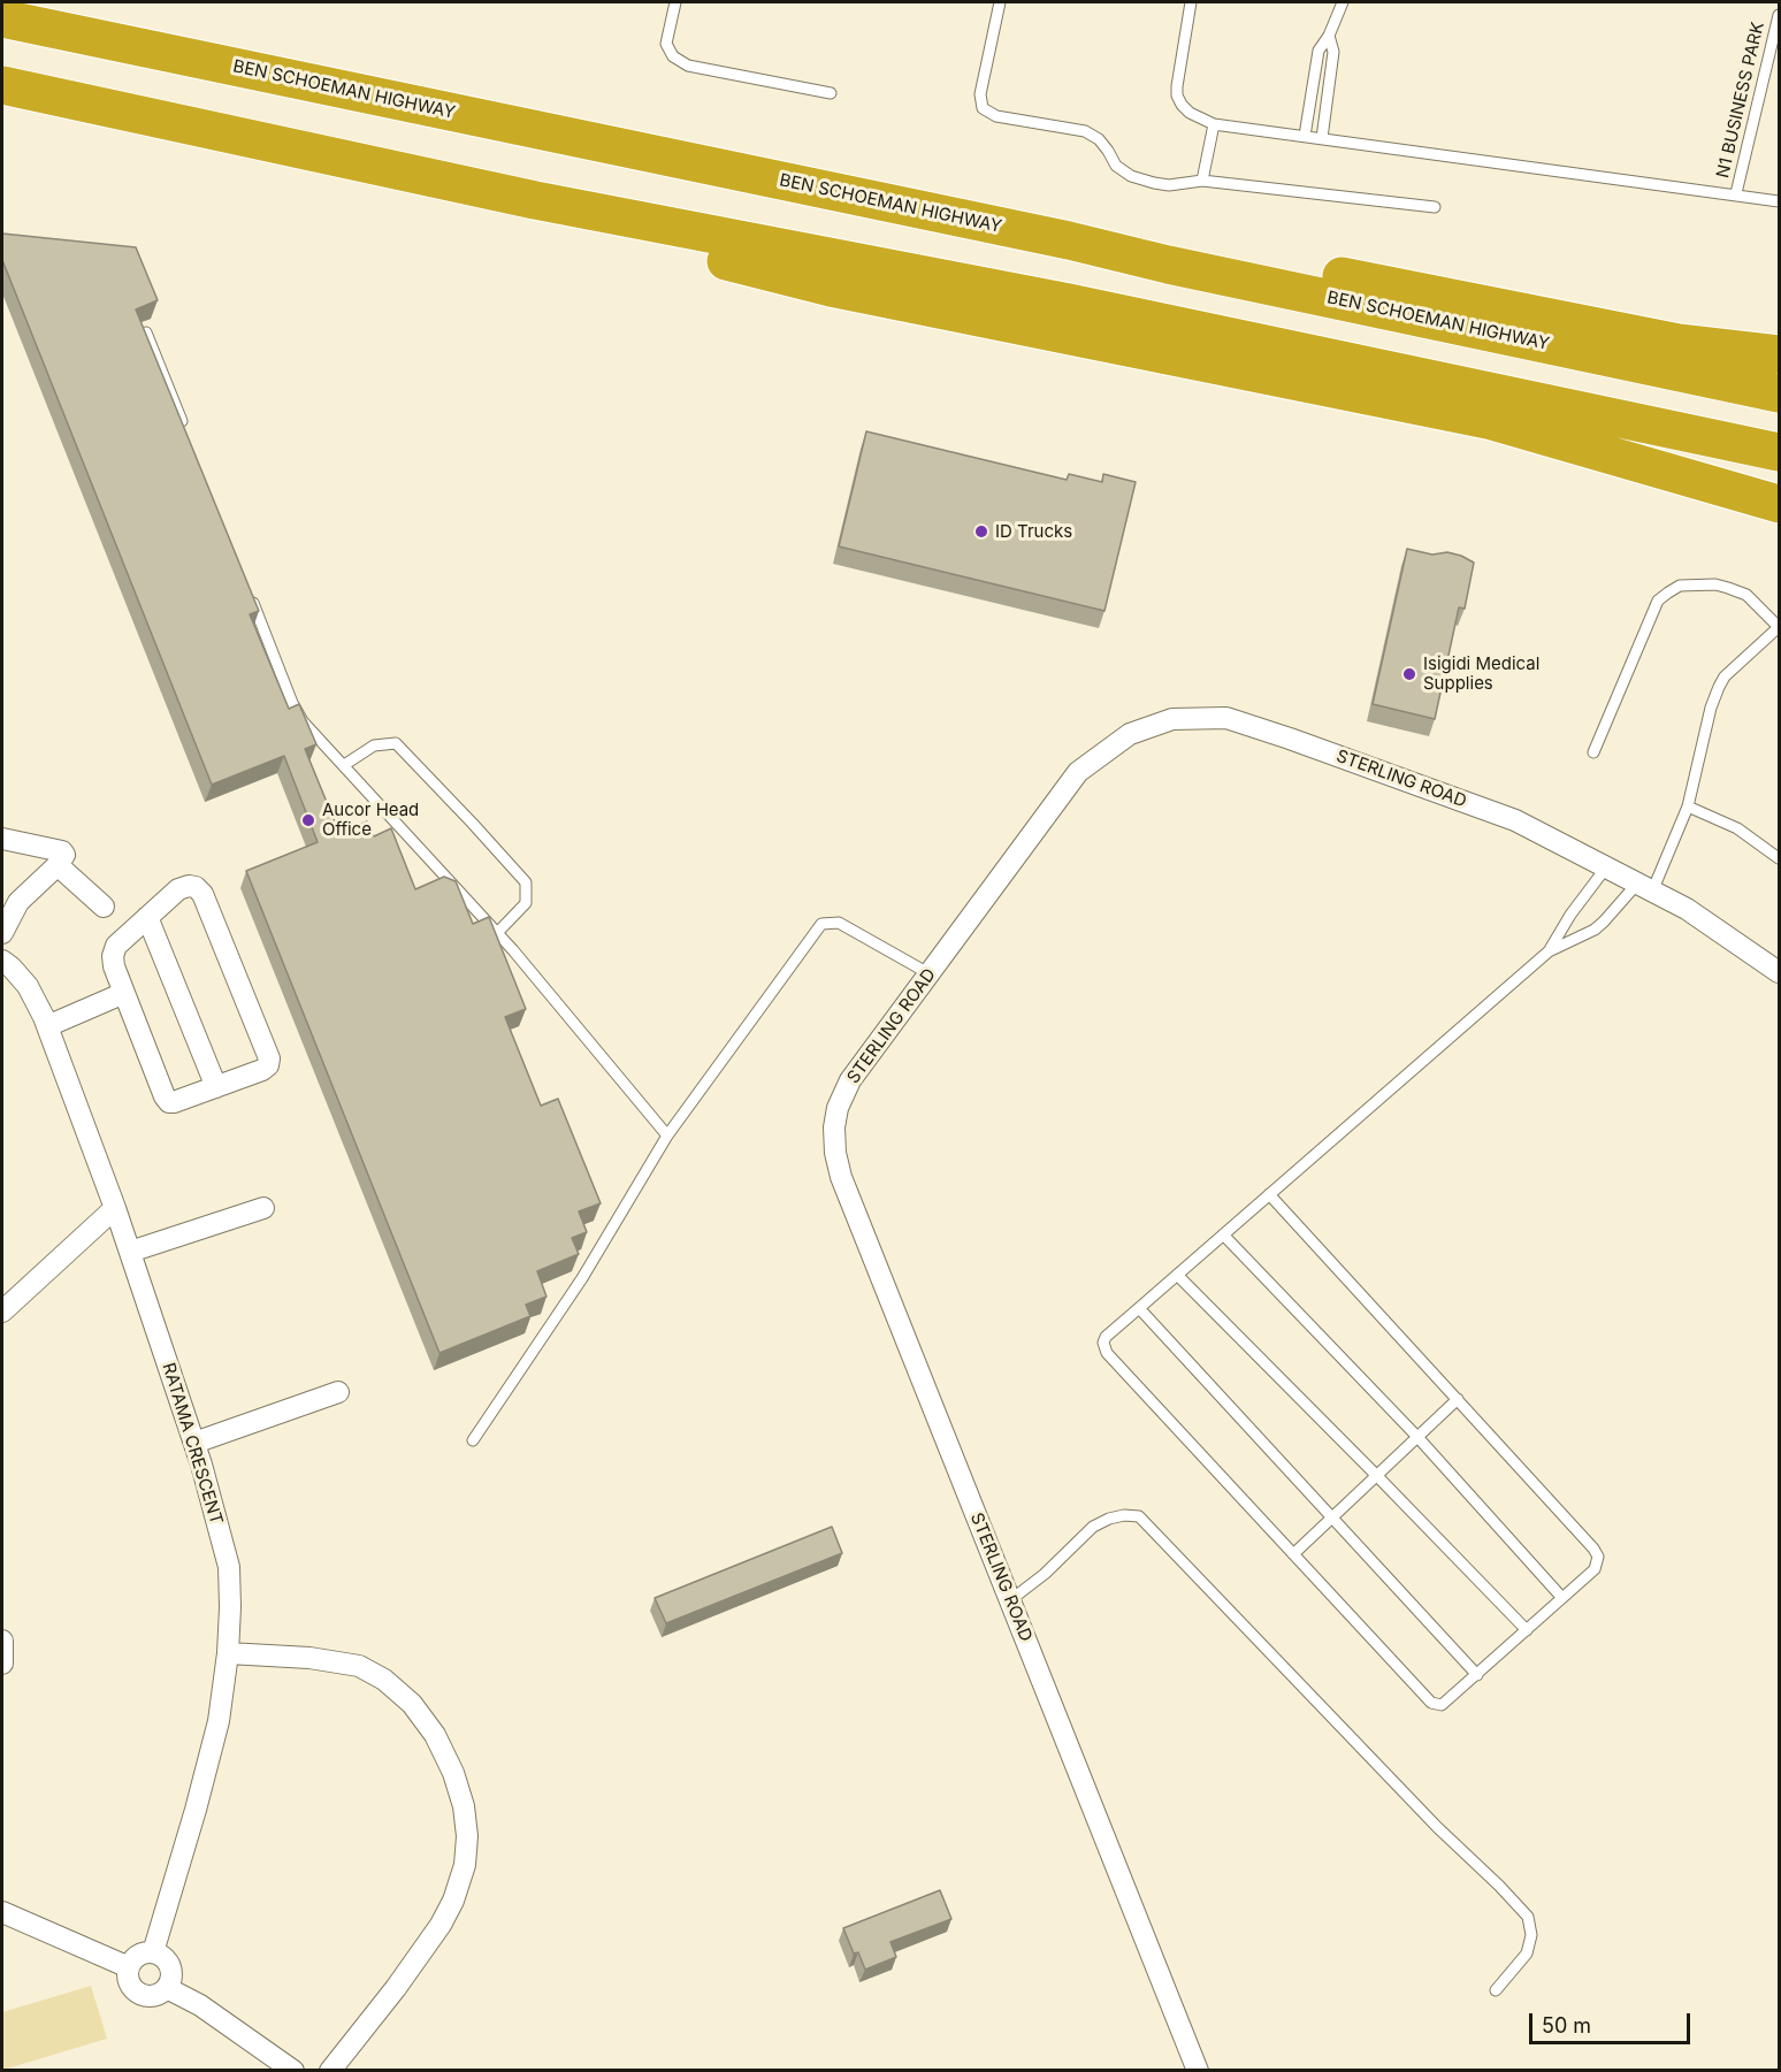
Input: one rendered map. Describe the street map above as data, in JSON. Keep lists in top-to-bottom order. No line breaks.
{"streets":{"highway":["BEN SCHOEMAN HIGHWAY"],"street":["STERLING ROAD","RATAMA CRESCENT"],"lane":["N1 BUSINESS PARK"]},"places":["ID Trucks","Isigidi Medical Supplies","Aucor Head Office"],"scale_bar":"50 m"}
